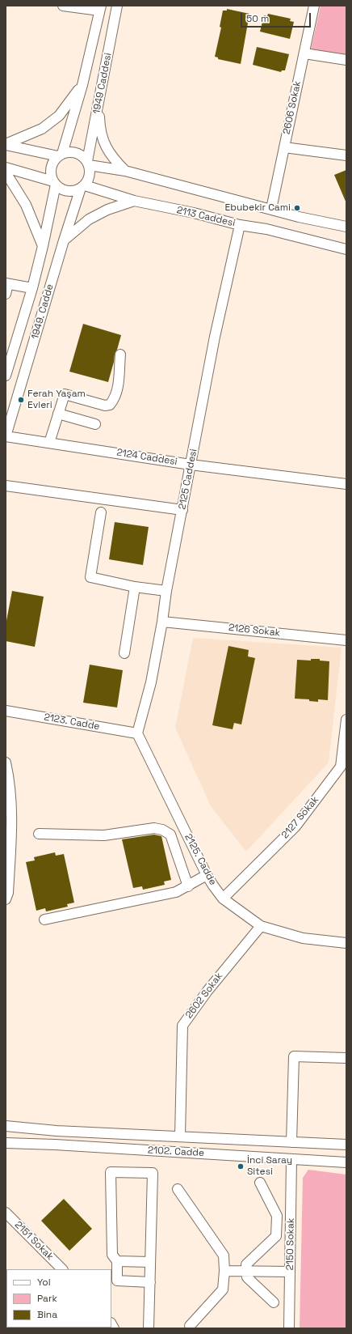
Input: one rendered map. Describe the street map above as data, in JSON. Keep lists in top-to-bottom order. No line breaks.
{"streets":{"street":["1949 Caddesi","2606 Sokak","2113 Caddesi","1949. Cadde","2124 Caddesi","2125 Caddesi","2126 Sokak","2123. Cadde","2127 Sokak","2125. Cadde","2602 Sokak","2102. Cadde","2151 Sokak","2150 Sokak"]},"crossings":[["1949 Caddesi","2113 Caddesi"],["1949 Caddesi","1949. Cadde"],["2113 Caddesi","1949. Cadde"],["2113 Caddesi","2125 Caddesi"],["1949. Cadde","2124 Caddesi"],["2124 Caddesi","2125 Caddesi"],["2125 Caddesi","2126 Sokak"],["2125 Caddesi","2123. Cadde"],["2125 Caddesi","2125. Cadde"],["2123. Cadde","2125. Cadde"],["2127 Sokak","2125. Cadde"],["2125. Cadde","2602 Sokak"],["2602 Sokak","2102. Cadde"],["2102. Cadde","2150 Sokak"]],"places":["Ebubekir Cami","Ferah Yaşam Evleri","İnci Saray Sitesi"],"legend":["Yol","Park","Bina"],"scale_bar":"50 m"}
